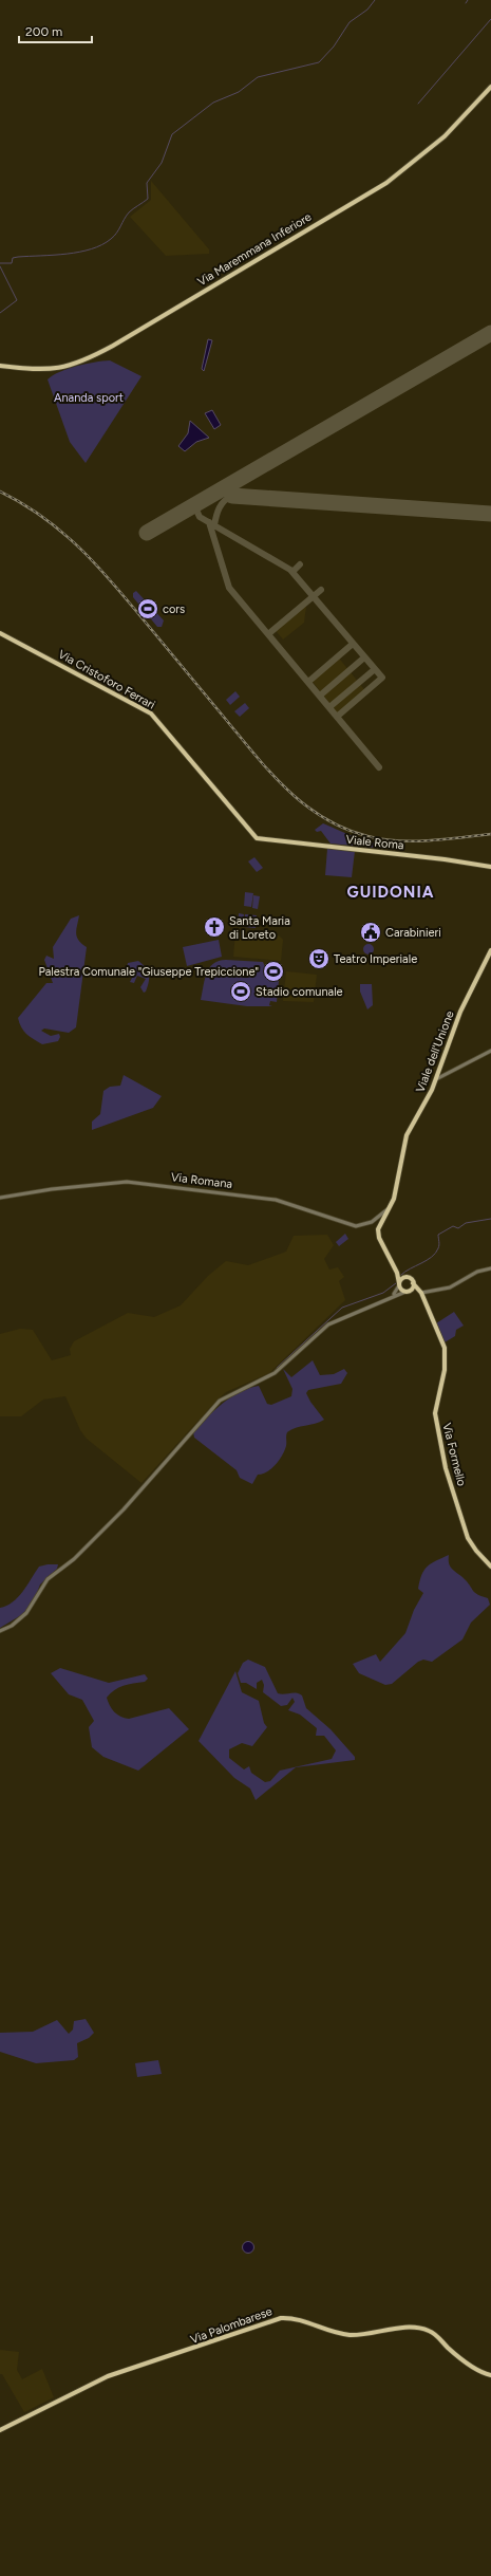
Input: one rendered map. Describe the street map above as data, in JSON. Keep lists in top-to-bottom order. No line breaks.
{"streets":{"main road":["Via Maremmana Inferiore","Via Cristoforo Ferrari","Viale Roma","Viale dell'Unione","Via Formello","Via Palombarese"],"street":["Via Romana"]},"crossings":[["Via Cristoforo Ferrari","Viale Roma"],["Viale dell'Unione","Via Romana"],["Viale dell'Unione","Via Formello"]],"districts":["GUIDONIA"],"parks":["Ananda sport"],"places":{"sports":["cors","Palestra Comunale \"Giuseppe Trepiccione\"","Stadio comunale"],"church":["Santa Maria di Loreto"],"public building":["Carabinieri"],"theatre":["Teatro Imperiale"]},"scale_bar":"200 m"}
